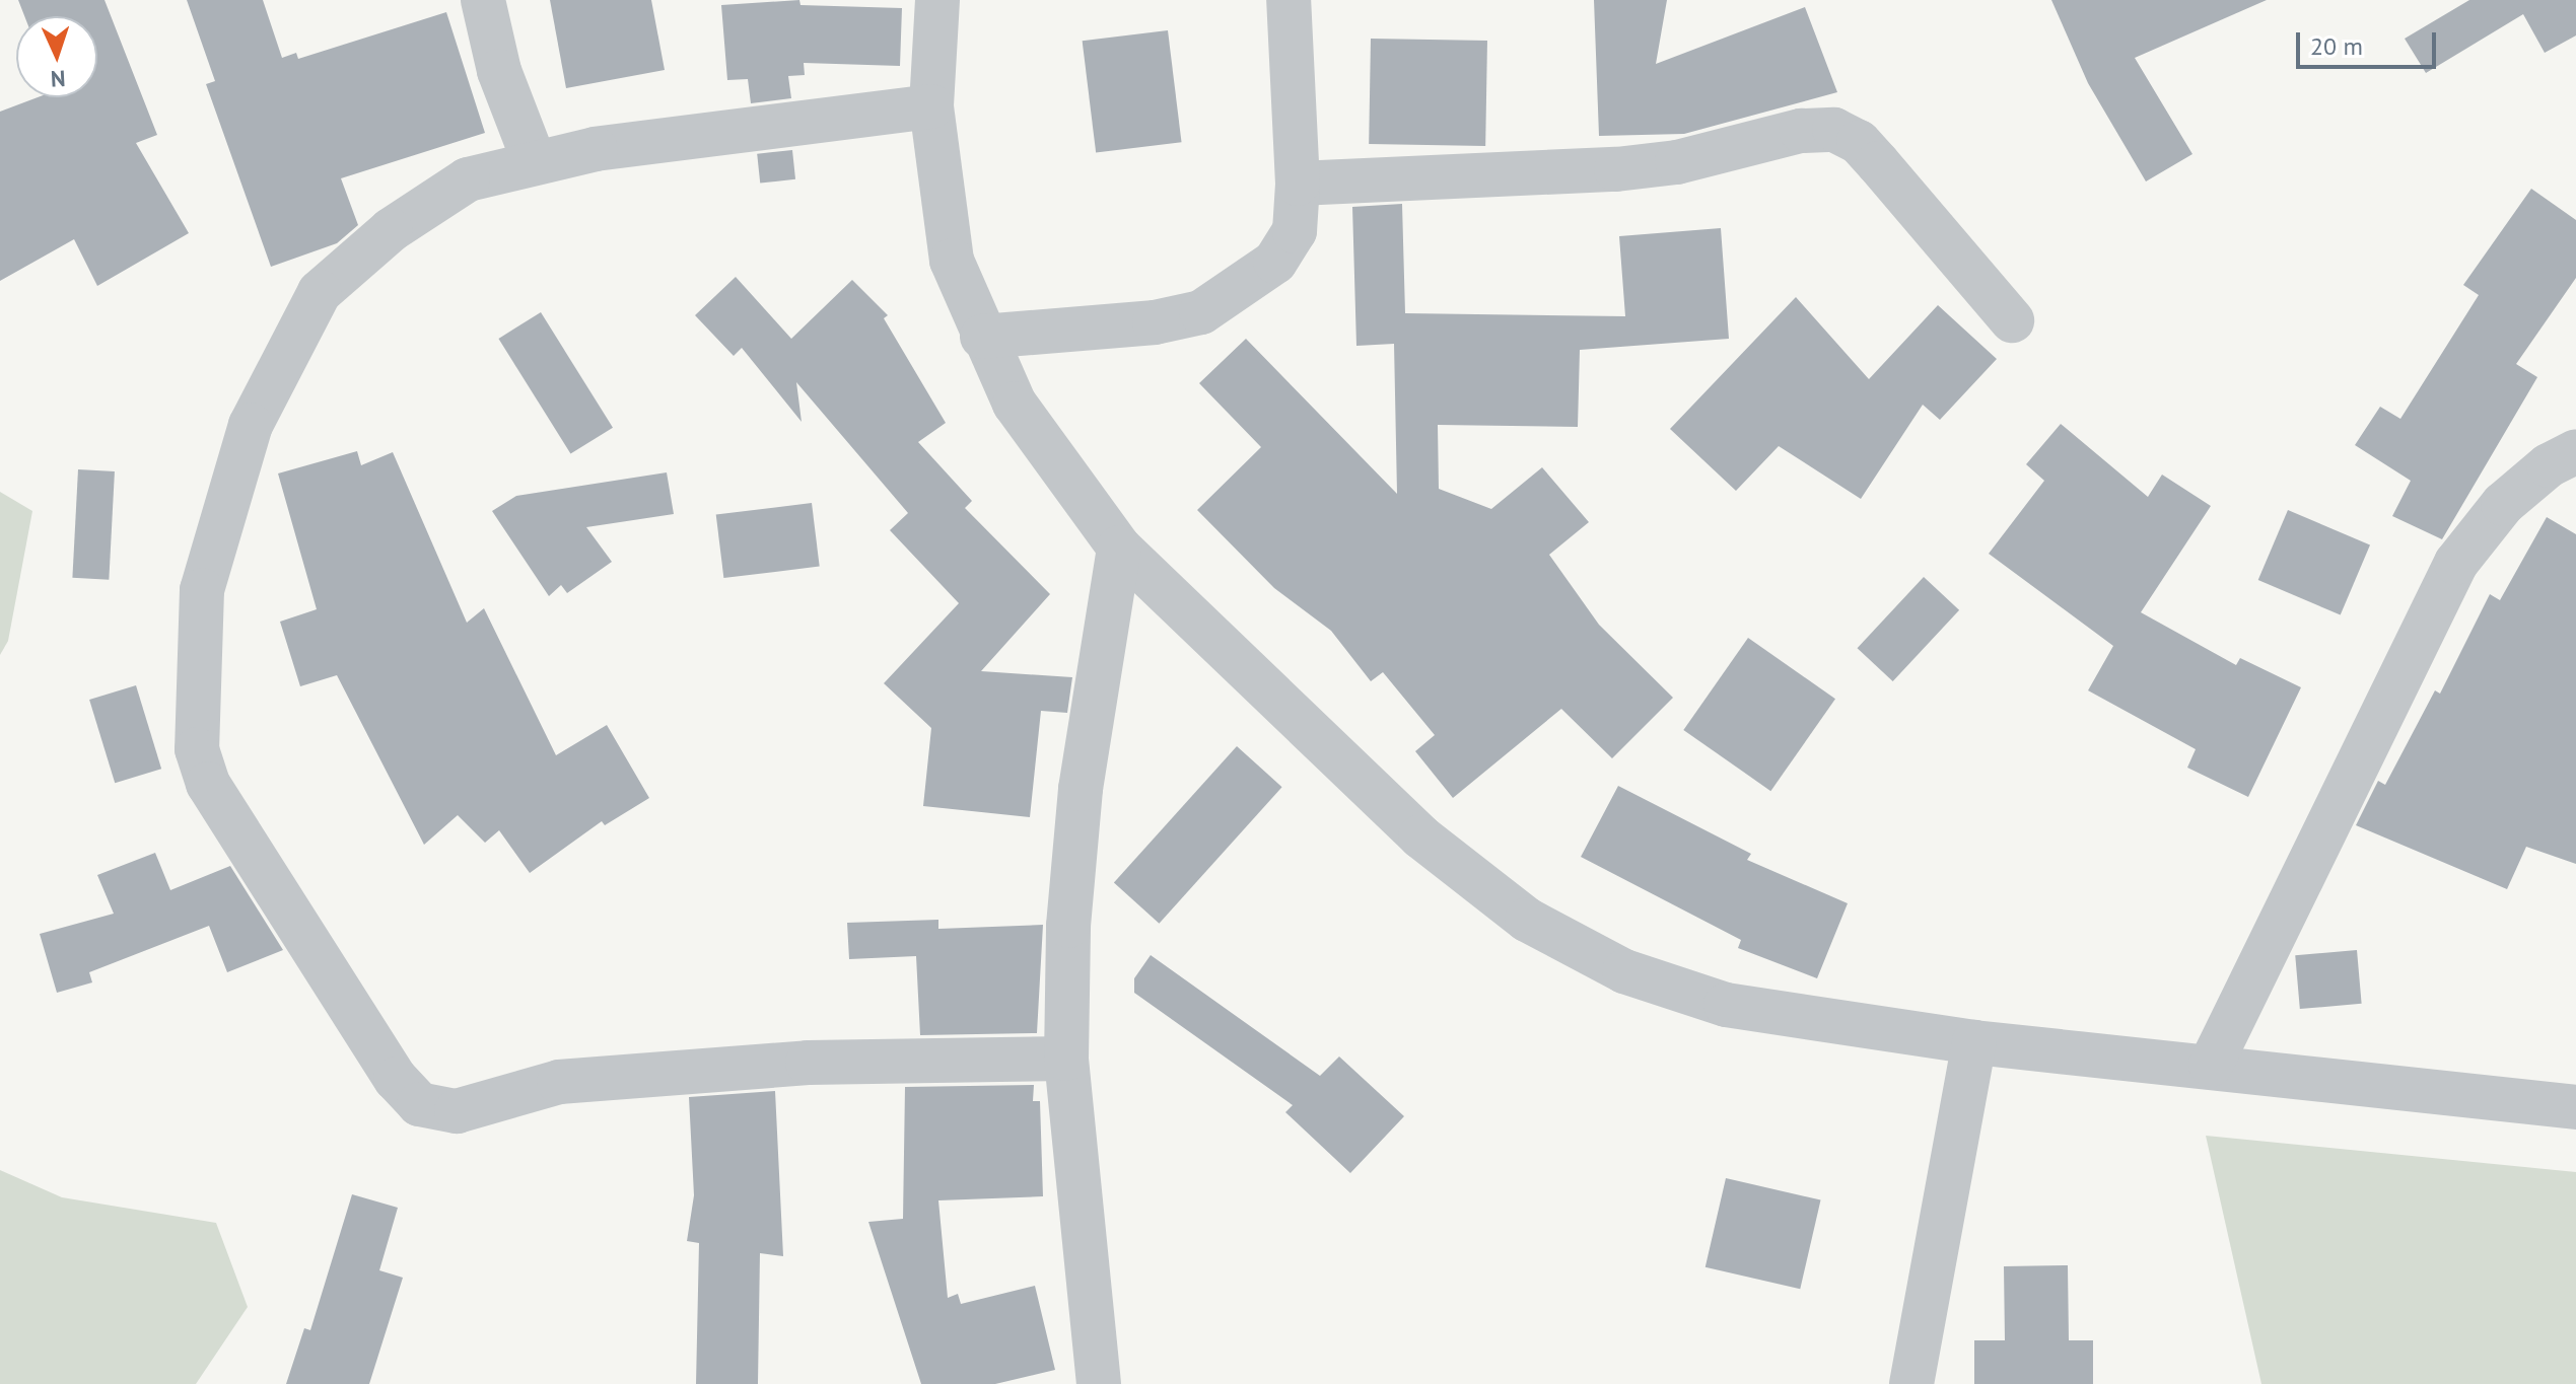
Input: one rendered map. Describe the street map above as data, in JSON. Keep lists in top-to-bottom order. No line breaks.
{"scale_bar":"20 m","north":"bottom"}
